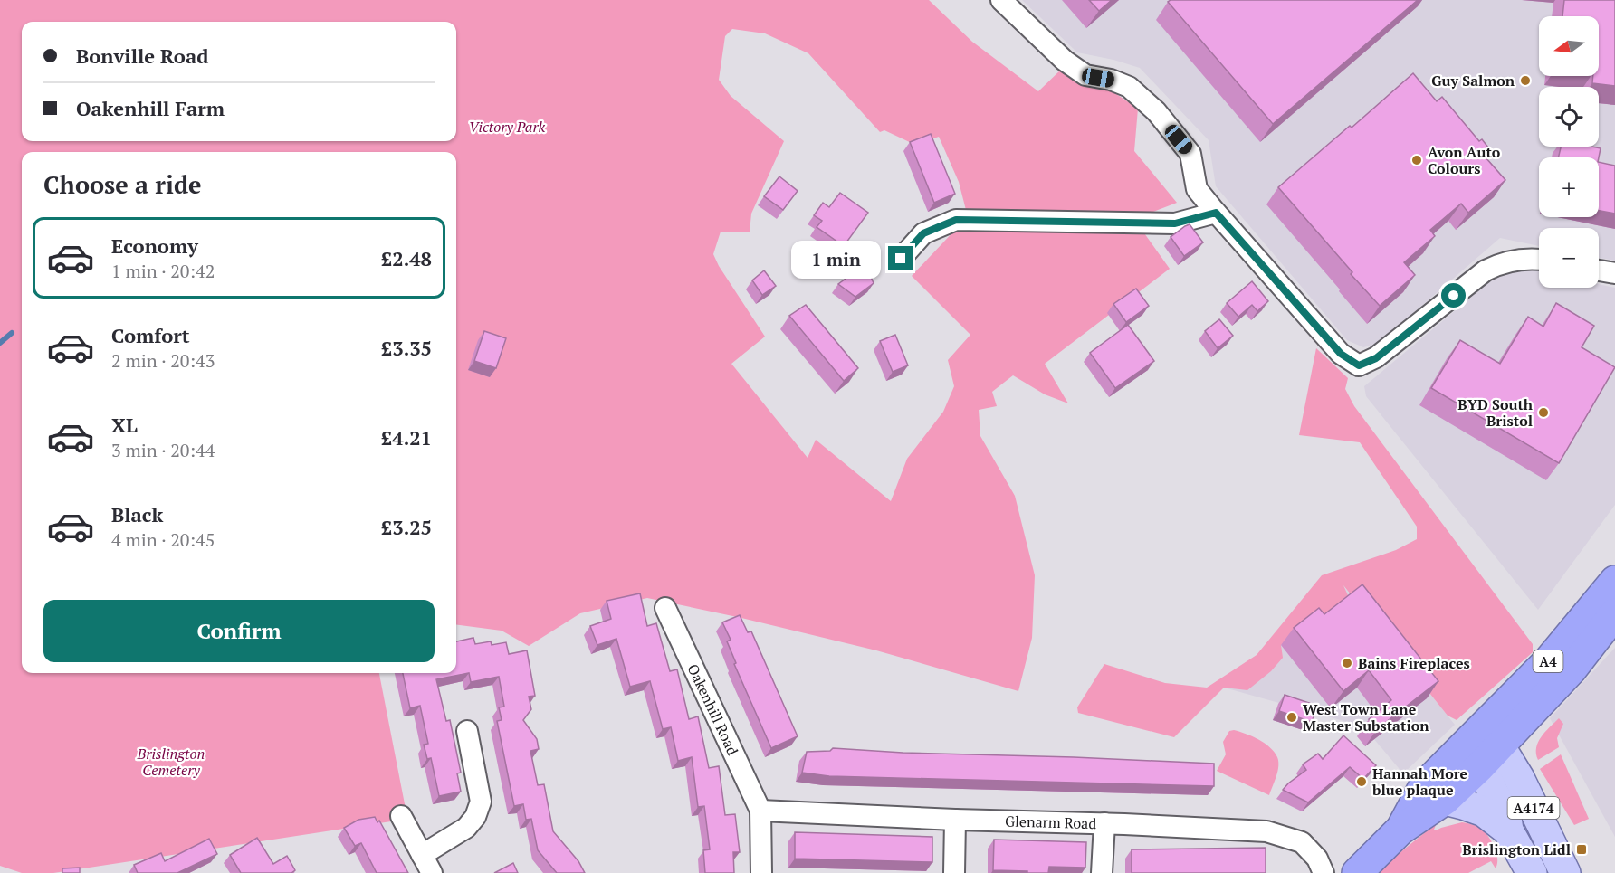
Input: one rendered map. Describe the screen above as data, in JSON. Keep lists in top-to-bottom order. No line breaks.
{"streets":{"highway":["A4"],"main road":["A4174"],"street":["Oakenhill Road","Glenarm Road"]},"crossings":[["A4","A4174"],["Oakenhill Road","Glenarm Road"]],"parks":["Victory Park","Brislington Cemetery"],"places":{"other":["Guy Salmon","Avon Auto Colours","BYD South Bristol","Bains Fireplaces","West Town Lane Master Substation","Hannah More blue plaque"],"transit":["Brislington Lidl"]},"north":"left","page":{"map_buttons":["+","−"],"banner":["Bonville Road","Oakenhill Farm"],"heading":"Choose a ride","list":[{"name":"Economy","note":"1 min · 20:42","value":"£2.48"},{"name":"Comfort","note":"2 min · 20:43","value":"£3.35"},{"name":"XL","note":"3 min · 20:44","value":"£4.21"},{"name":"Black","note":"4 min · 20:45","value":"£3.25"}],"bubble":"1 min","buttons":"Confirm"}}
